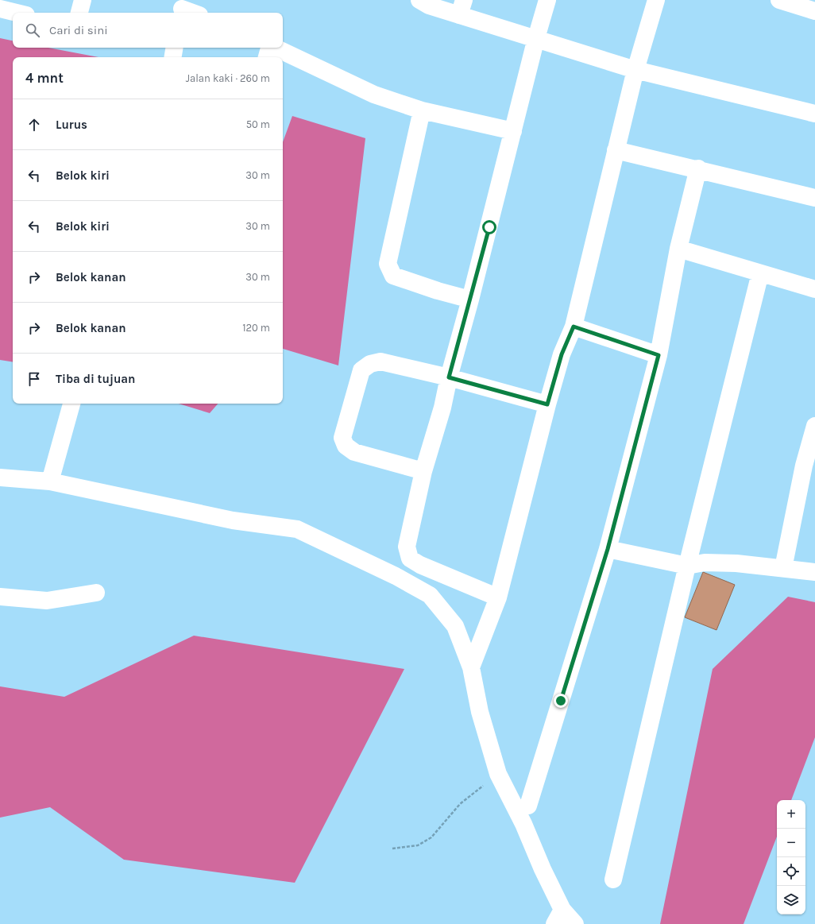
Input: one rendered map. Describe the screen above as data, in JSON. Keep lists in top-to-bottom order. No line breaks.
{"page":{"search":"Cari di sini","heading":["4 mnt","Jalan kaki · 260 m"],"list":[["Lurus","50 m"],["Belok kiri","30 m"],["Belok kiri","30 m"],["Belok kanan","30 m"],["Belok kanan","120 m"],"Tiba di tujuan"],"map_buttons":["+","−"]}}
